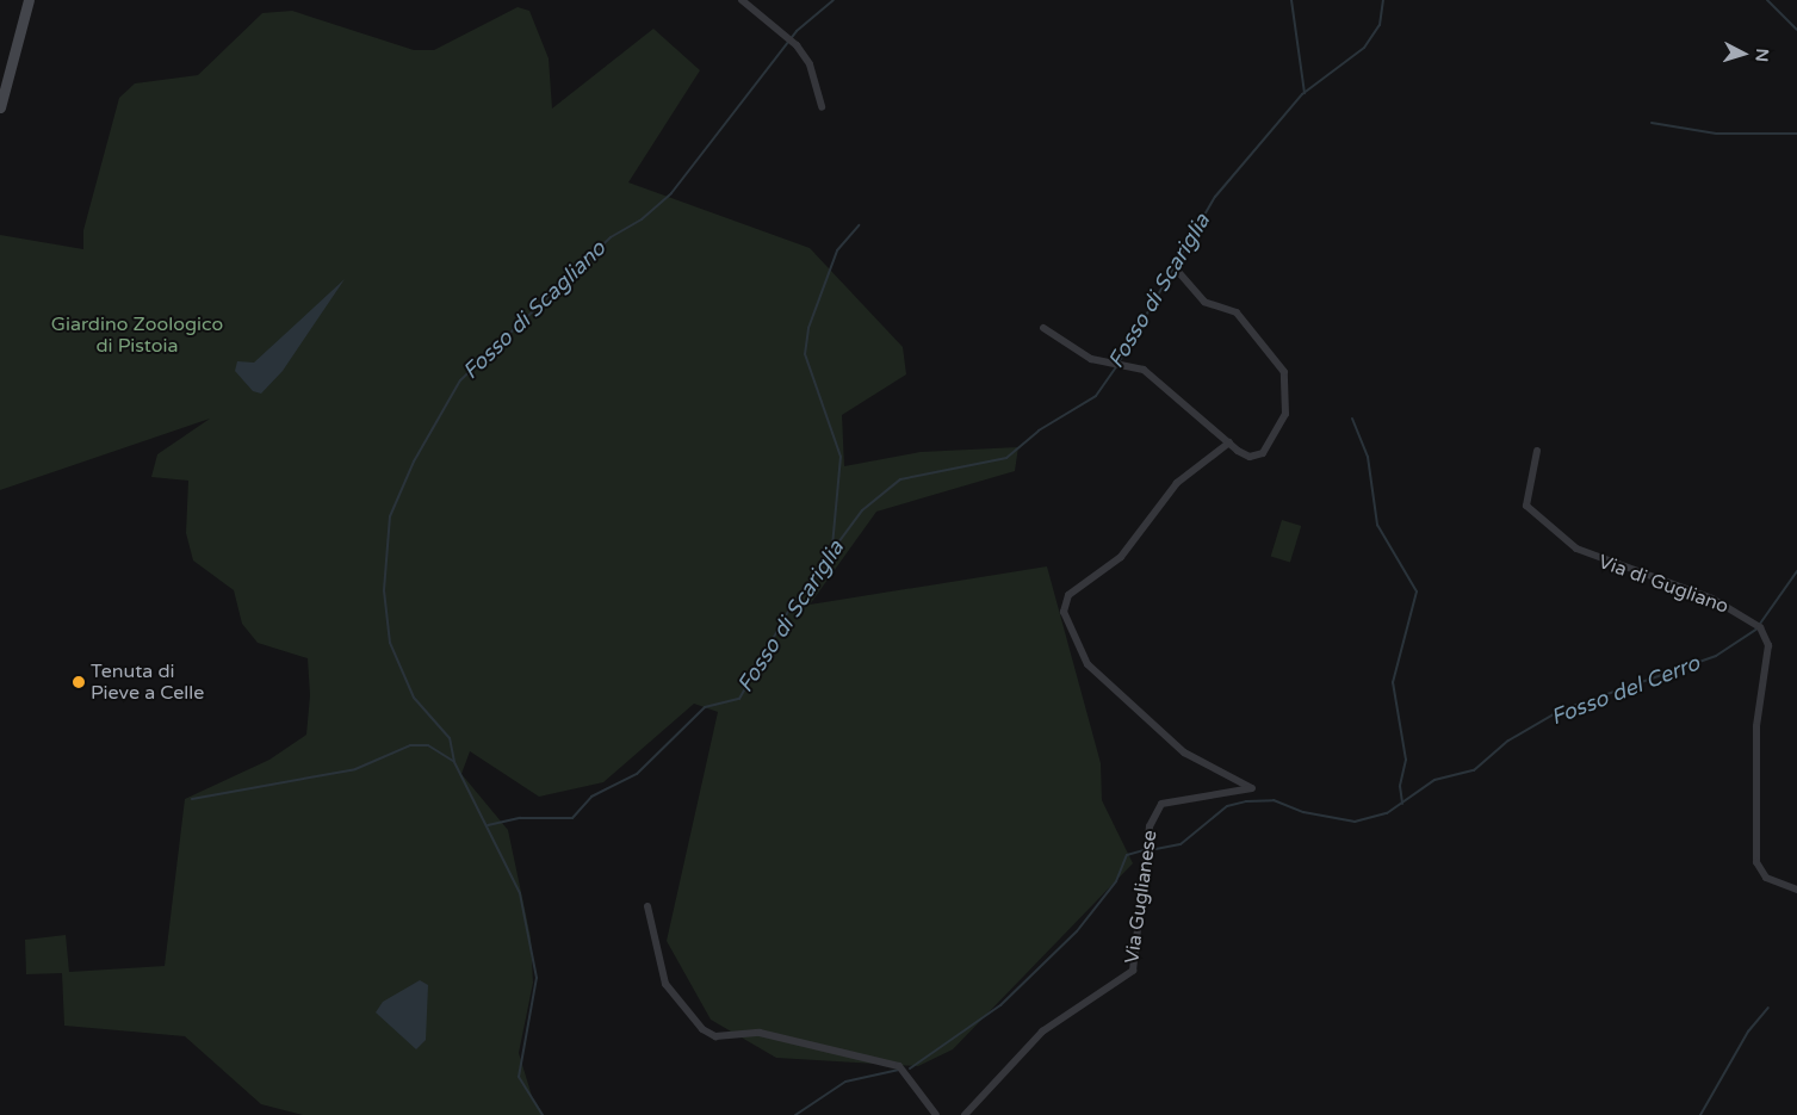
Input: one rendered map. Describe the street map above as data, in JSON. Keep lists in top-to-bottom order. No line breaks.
{"streets":{"street":["Via di Gugliano","Via Guglianese"]},"water":["Fosso di Scariglia","Fosso di Scagliano","Fosso del Cerro"],"parks":["Giardino Zoologico di Pistoia"],"places":["Tenuta di Pieve a Celle"],"north":"right"}
